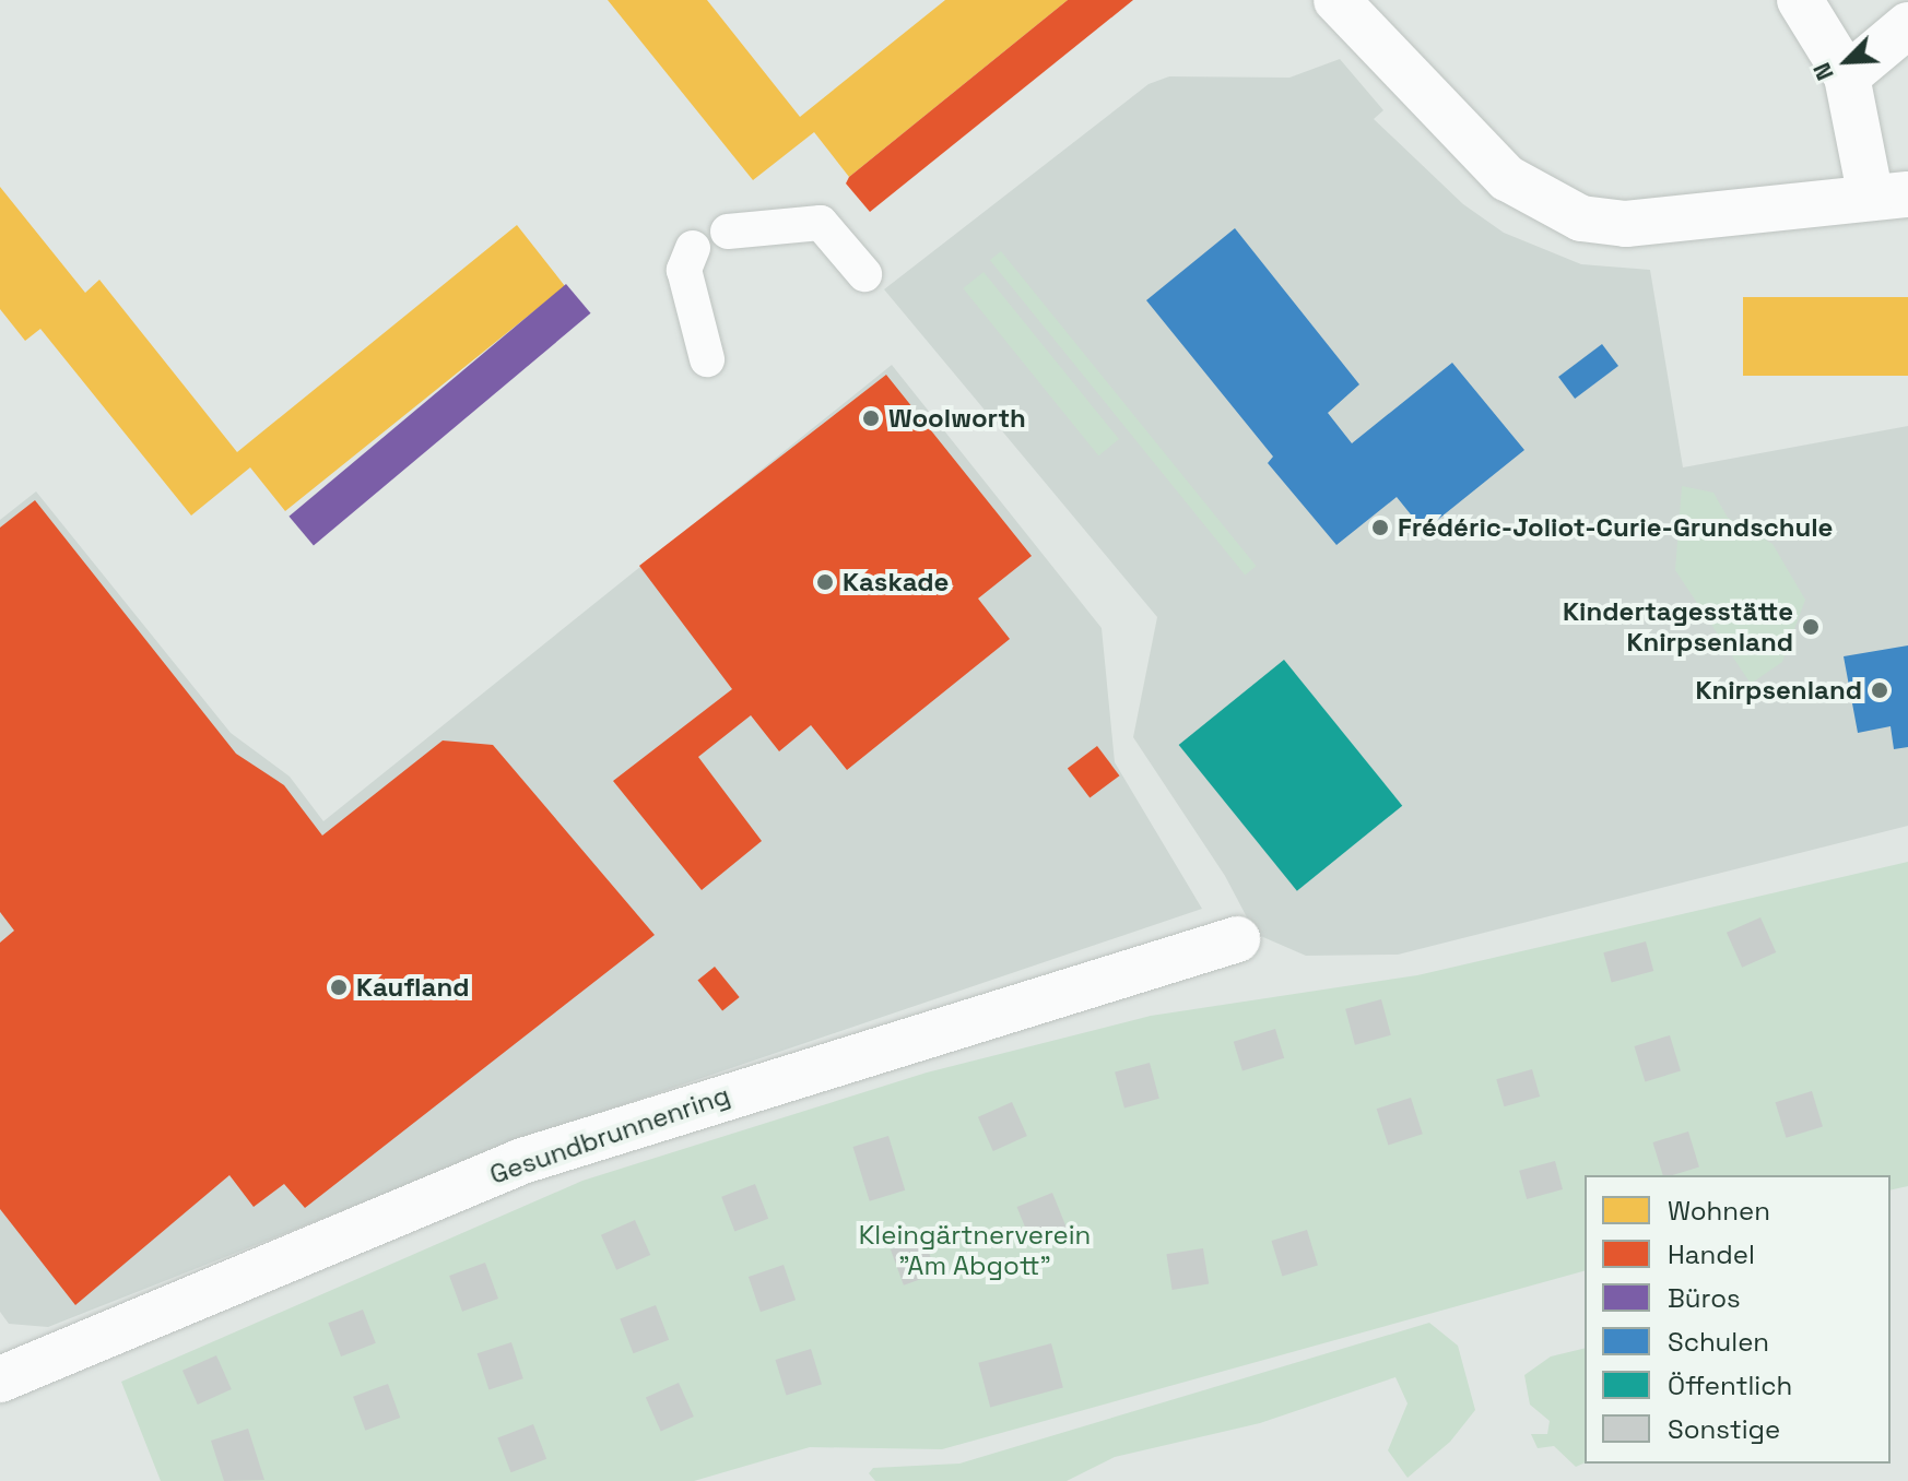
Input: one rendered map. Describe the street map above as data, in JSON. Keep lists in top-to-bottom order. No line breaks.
{"streets":{"street":["Gesundbrunnenring"]},"parks":["Kleingärtnerverein \"Am Abgott\""],"places":["Woolworth","Frédéric-Joliot-Curie-Grundschule","Kaskade","Kindertagesstätte Knirpsenland","Knirpsenland","Kaufland"],"legend":["Wohnen","Handel","Büros","Schulen","Öffentlich","Sonstige"],"north":"bottom left"}
